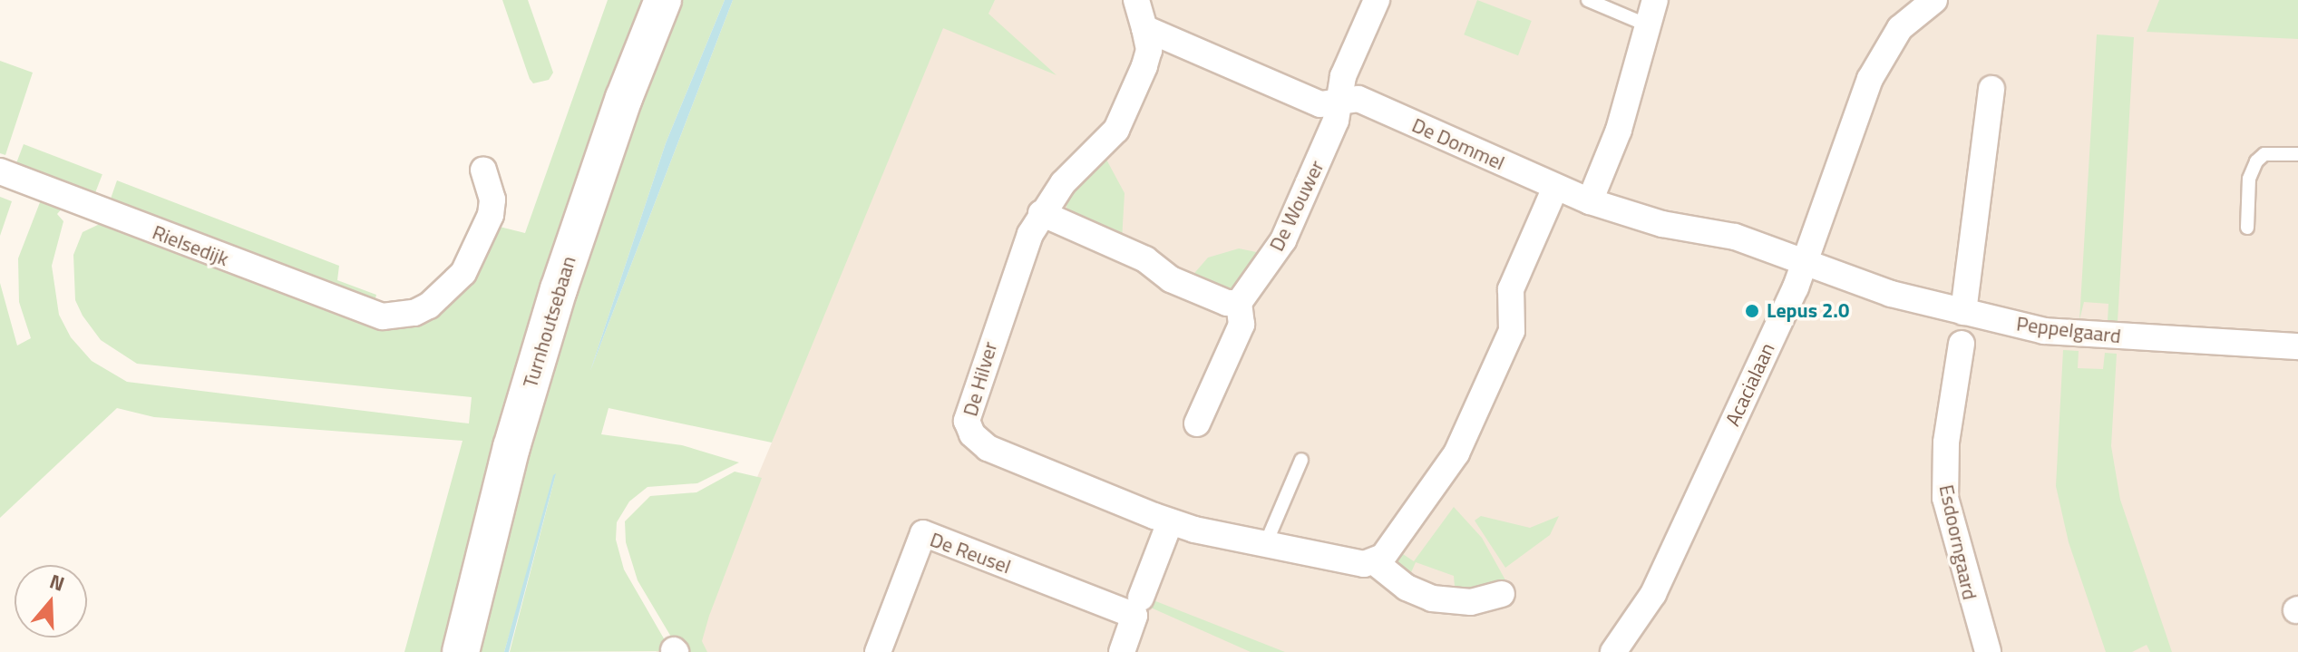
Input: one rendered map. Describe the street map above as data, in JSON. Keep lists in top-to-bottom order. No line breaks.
{"streets":{"main road":["Turnhoutsebaan"],"street":["De Dommel","De Wouwer","Rielsedijk","Peppelgaard","De Hilver","Acacialaan","Esdoorngaard","De Reusel"]},"crossings":[["De Dommel","De Wouwer"],["De Dommel","Peppelgaard"],["De Dommel","De Hilver"],["De Dommel","Acacialaan"],["Peppelgaard","Acacialaan"]],"places":["Lepus 2.0"],"north":"top"}
